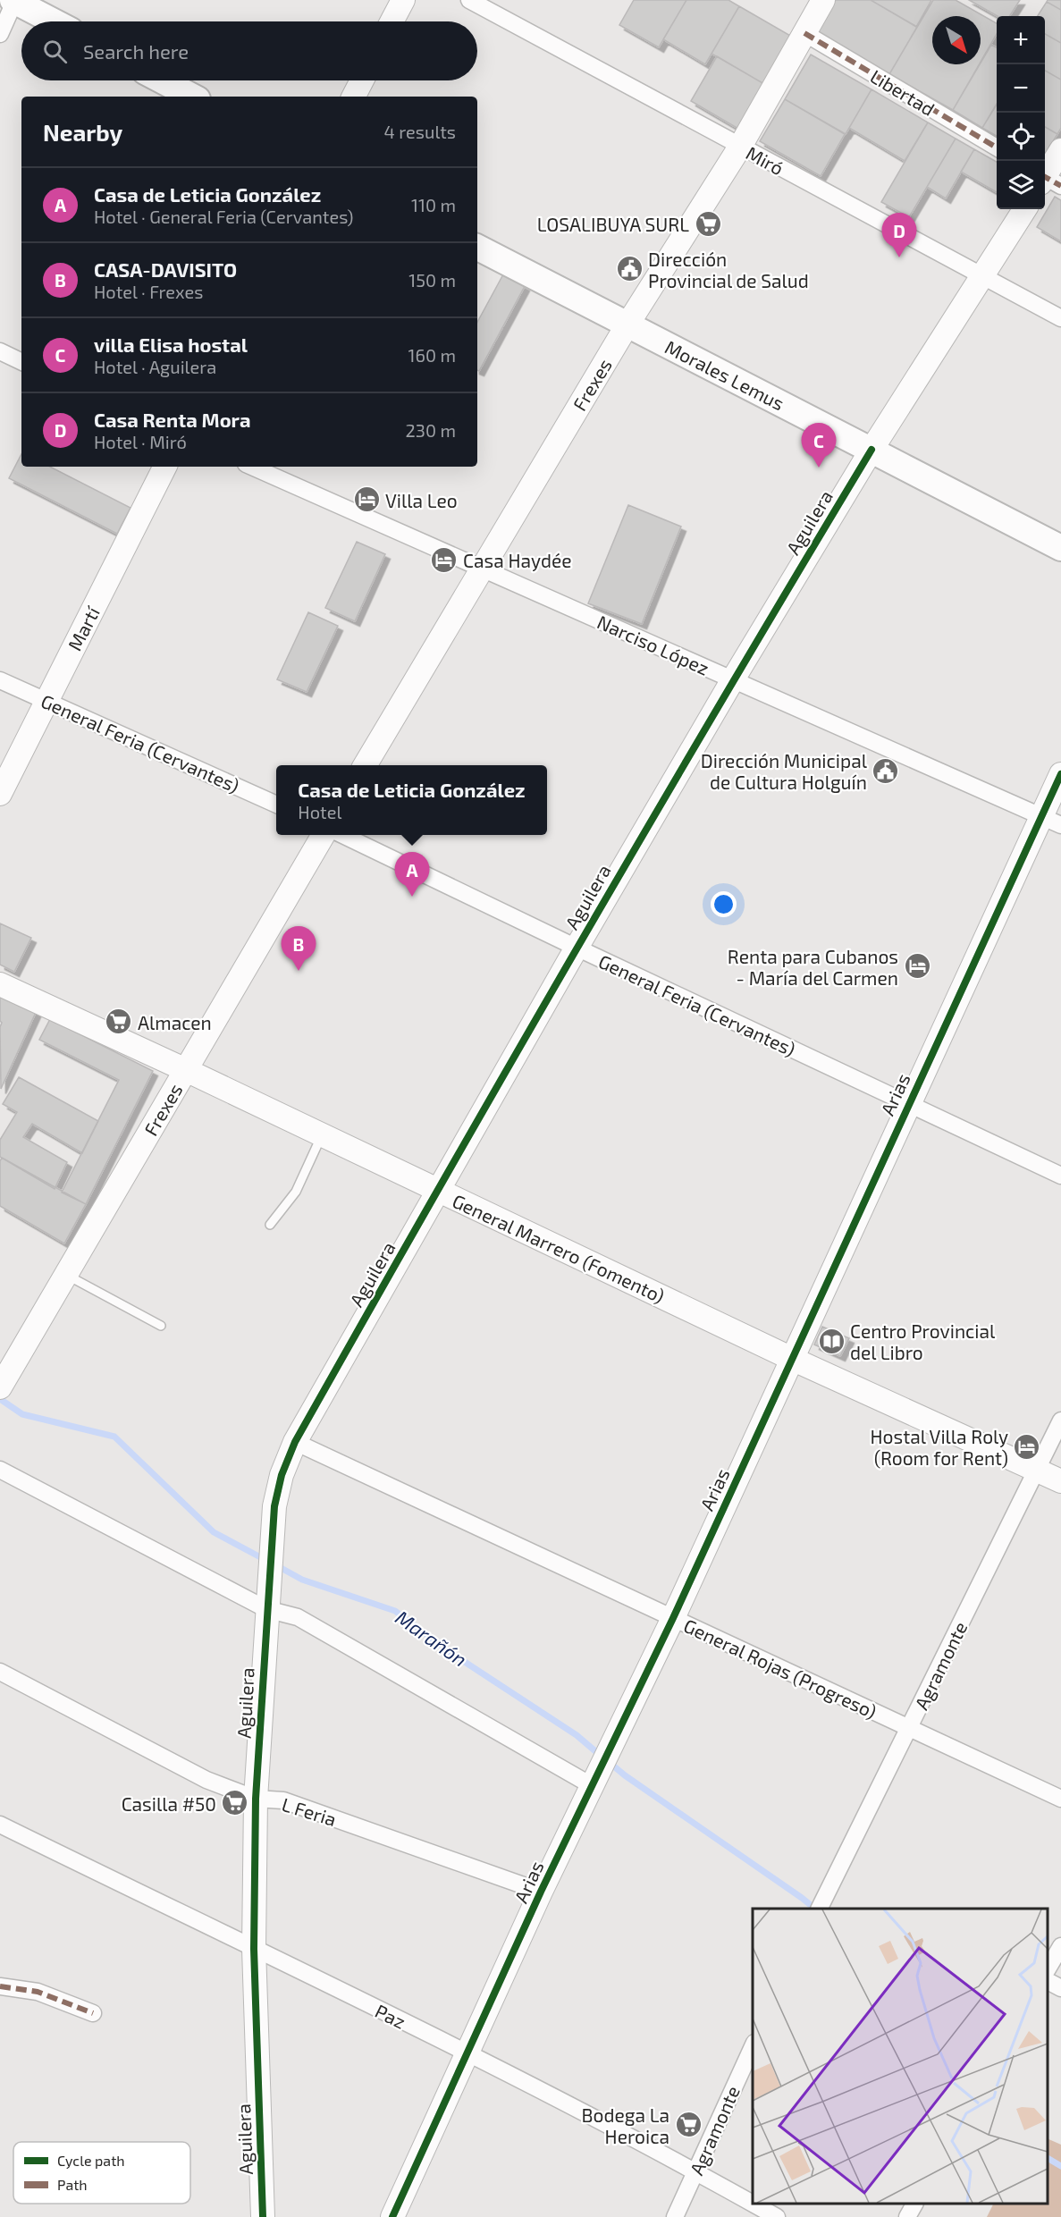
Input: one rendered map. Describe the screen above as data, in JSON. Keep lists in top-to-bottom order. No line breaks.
{"streets":{"main road":["Morales Lemus"],"street":["Libertad","Miró","Frexes","Aguilera","Martí","Narciso López","General Feria (Cervantes)","Arias","General Marrero (Fomento)","Agramonte","General Rojas (Progreso)","L Feria","Paz"]},"crossings":[["Libertad","Frexes"],["Miró","Frexes"],["Miró","Aguilera"],["Morales Lemus","Frexes"],["Morales Lemus","Aguilera"],["Frexes","Narciso López"],["Frexes","General Marrero (Fomento)"],["Aguilera","Narciso López"],["Aguilera","General Feria (Cervantes)"],["Aguilera","General Marrero (Fomento)"],["Aguilera","General Rojas (Progreso)"],["Aguilera","L Feria"],["Aguilera","Paz"],["Martí","General Feria (Cervantes)"],["Narciso López","Arias"],["General Feria (Cervantes)","Arias"],["Arias","General Marrero (Fomento)"],["Arias","General Rojas (Progreso)"],["Arias","L Feria"],["Arias","Paz"],["General Marrero (Fomento)","Agramonte"],["Agramonte","General Rojas (Progreso)"],["Agramonte","Paz"]],"water":["Marañón"],"places":{"supermarket":["LOSALIBUYA SURL","Almacen","Casilla #50","Bodega La Heroica"],"public building":["Dirección Provincial de Salud","Dirección Municipal de Cultura Holguín"],"hotel":["Villa Leo","Casa Haydée","Renta para Cubanos - María del Carmen","Hostal Villa Roly (Room for Rent)"],"library":["Centro Provincial del Libro"]},"legend":["Cycle path","Path"],"north":"bottom right","page":{"map_buttons":["+","−"],"search":"Search here","heading":["Nearby","4 results"],"list":[{"mark":"A","name":"Casa de Leticia González","note":"Hotel · General Feria (Cervantes)","value":"110 m"},{"mark":"B","name":"CASA-DAVISITO","note":"Hotel · Frexes","value":"150 m"},{"mark":"C","name":"villa Elisa hostal","note":"Hotel · Aguilera","value":"160 m"},{"mark":"D","name":"Casa Renta Mora","note":"Hotel · Miró","value":"230 m"}],"pins":["D","C","A","B"],"popup":["Casa de Leticia González","Hotel"]}}
